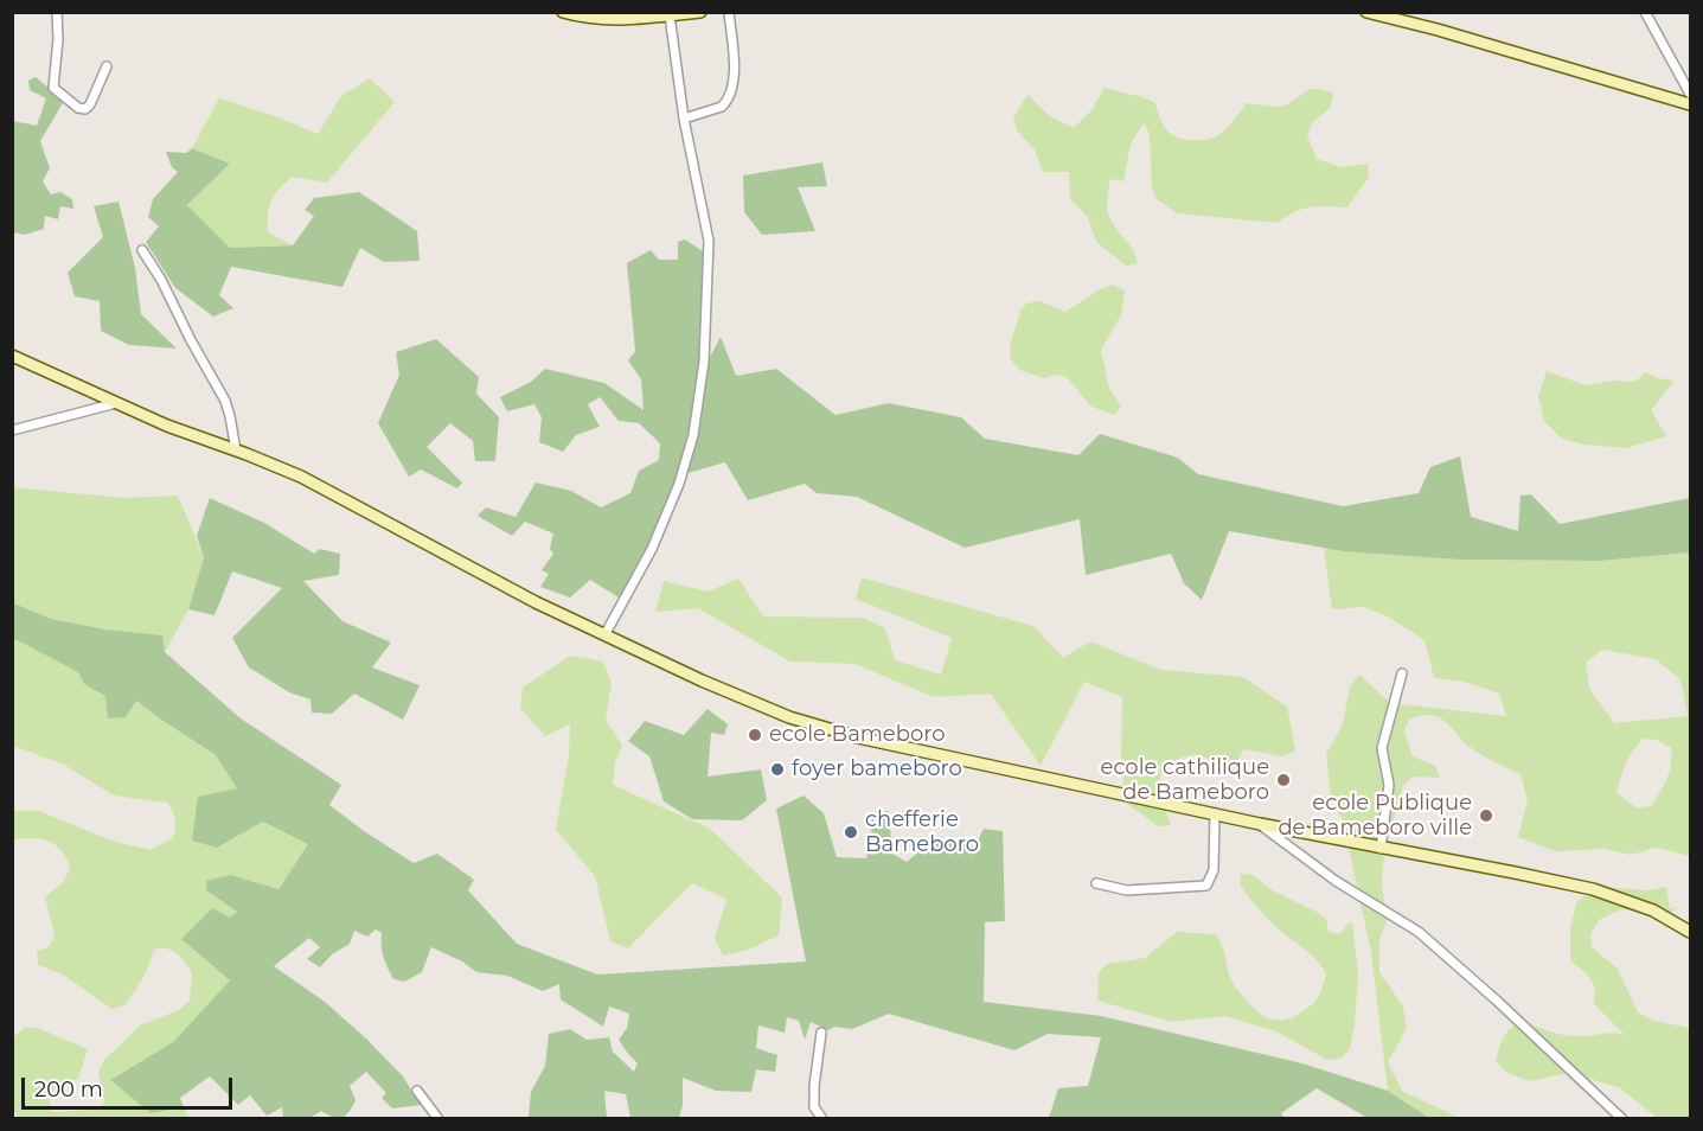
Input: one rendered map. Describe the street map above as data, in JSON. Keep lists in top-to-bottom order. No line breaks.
{"places":["ecole Bameboro","foyer bameboro","ecole cathilique de Bameboro","ecole Publique de Bameboro ville","chefferie Bameboro"],"scale_bar":"200 m"}
